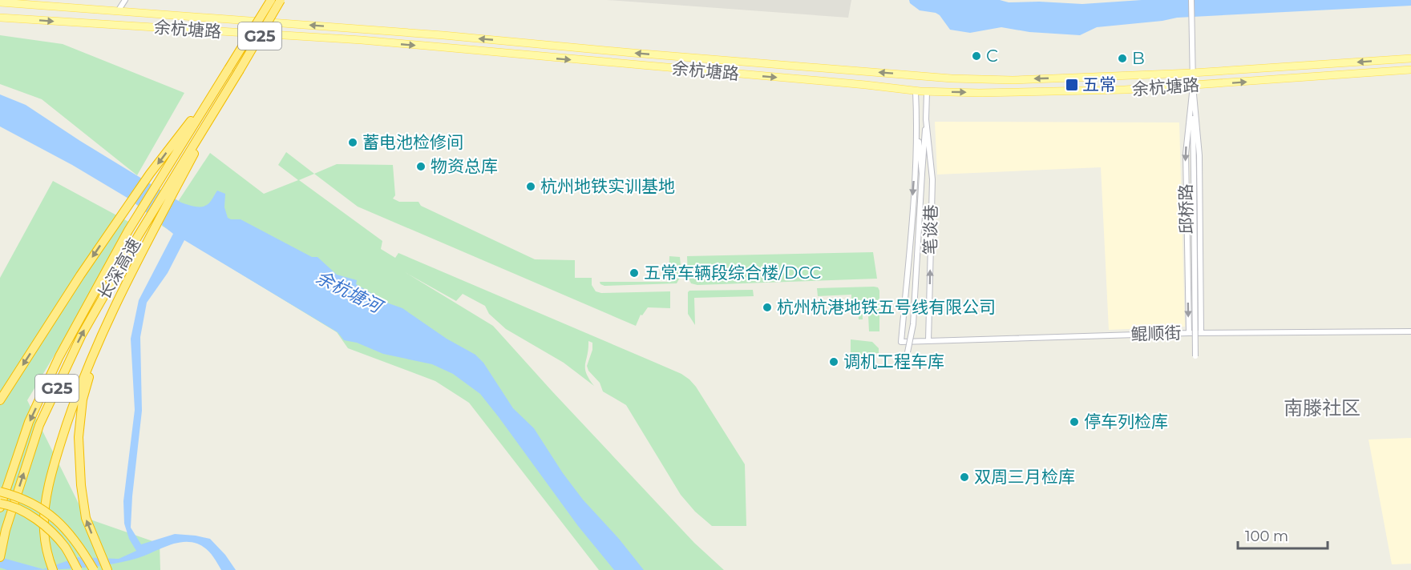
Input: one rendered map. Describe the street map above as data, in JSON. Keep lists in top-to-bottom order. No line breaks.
{"streets":{"highway":["G25","长深高速"],"main road":["余杭塘路"],"street":["邱桥路","笔谈巷","鲲顺街"]},"crossings":[["余杭塘路","邱桥路"],["余杭塘路","笔谈巷"],["邱桥路","鲲顺街"],["笔谈巷","鲲顺街"]],"districts":["南滕社区"],"water":["余杭塘河"],"places":{"other":["C","B","蓄电池检修间","物资总库","杭州地铁实训基地","五常车辆段综合楼/DCC","杭州杭港地铁五号线有限公司","调机工程车库","停车列检库","双周三月检库"],"transit":["五常"]},"scale_bar":"100 m"}
